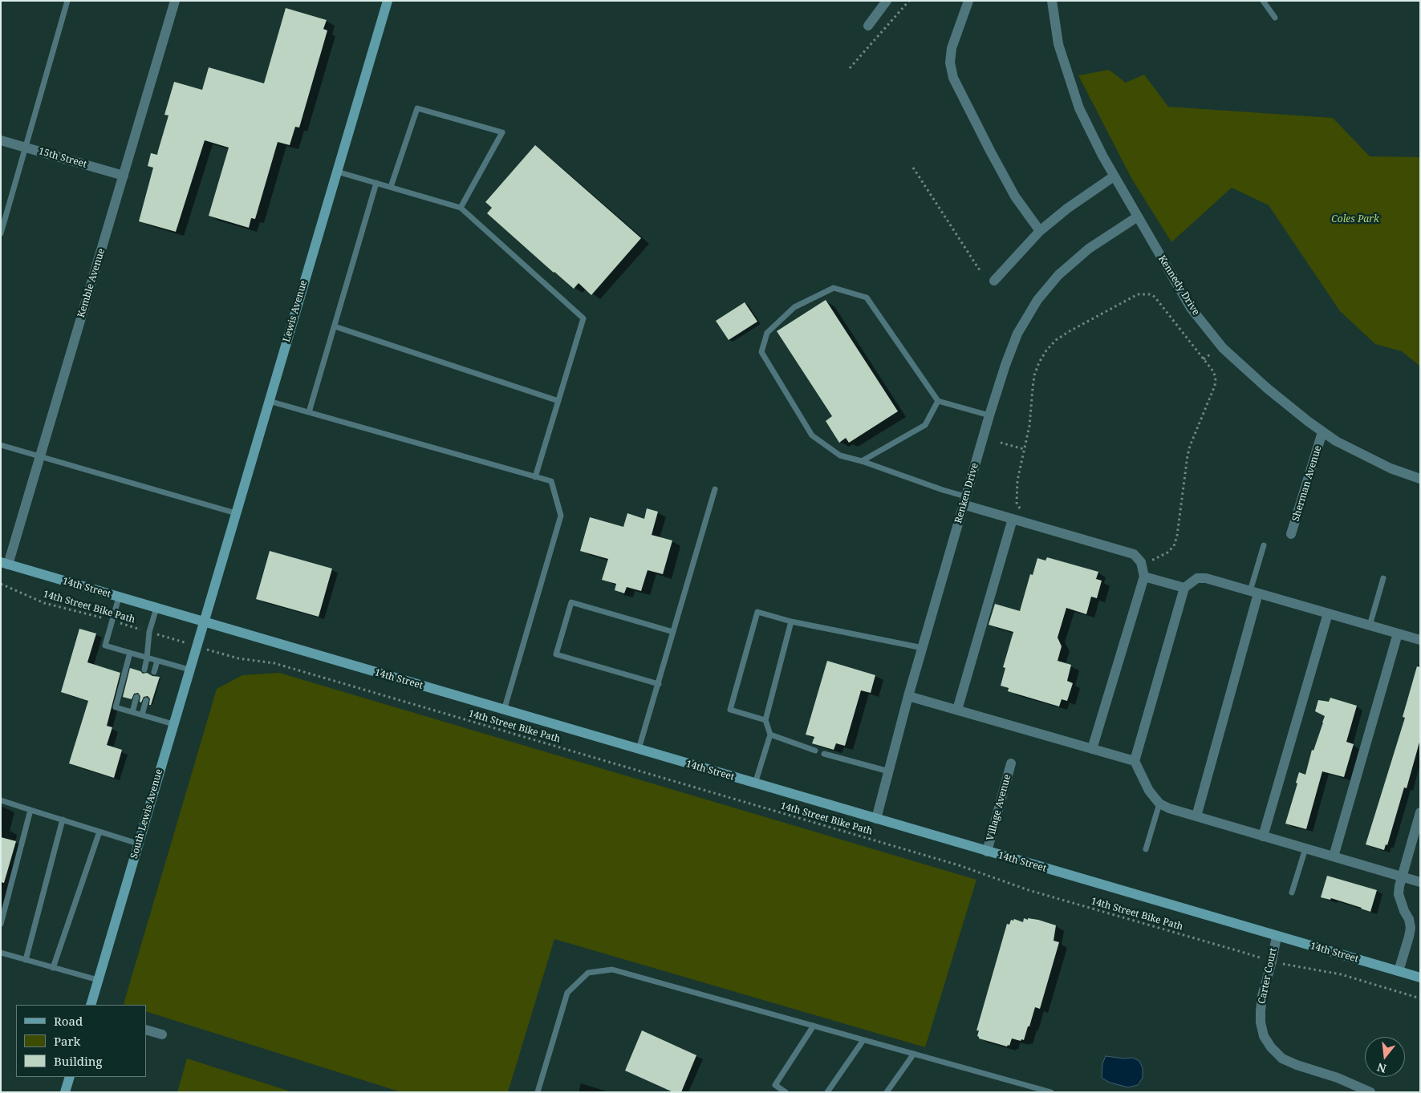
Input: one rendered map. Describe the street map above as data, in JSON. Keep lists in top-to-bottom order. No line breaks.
{"streets":{"street":["15th Street","Kemble Avenue","Kennedy Drive","Lewis Avenue","Sherman Avenue","Renken Drive","14th Street","Village Avenue","South Lewis Avenue","Carter Court"],"path":["14th Street Bike Path"]},"crossings":[["15th Street","Kemble Avenue"],["Kemble Avenue","14th Street"],["Kennedy Drive","Sherman Avenue"],["Kennedy Drive","Renken Drive"],["Lewis Avenue","14th Street"],["Lewis Avenue","South Lewis Avenue"],["Renken Drive","14th Street"],["14th Street","Village Avenue"],["14th Street","South Lewis Avenue"],["14th Street","Carter Court"],["14th Street Bike Path","Carter Court"]],"parks":["Coles Park"],"legend":["Road","Park","Building"],"north":"bottom"}
